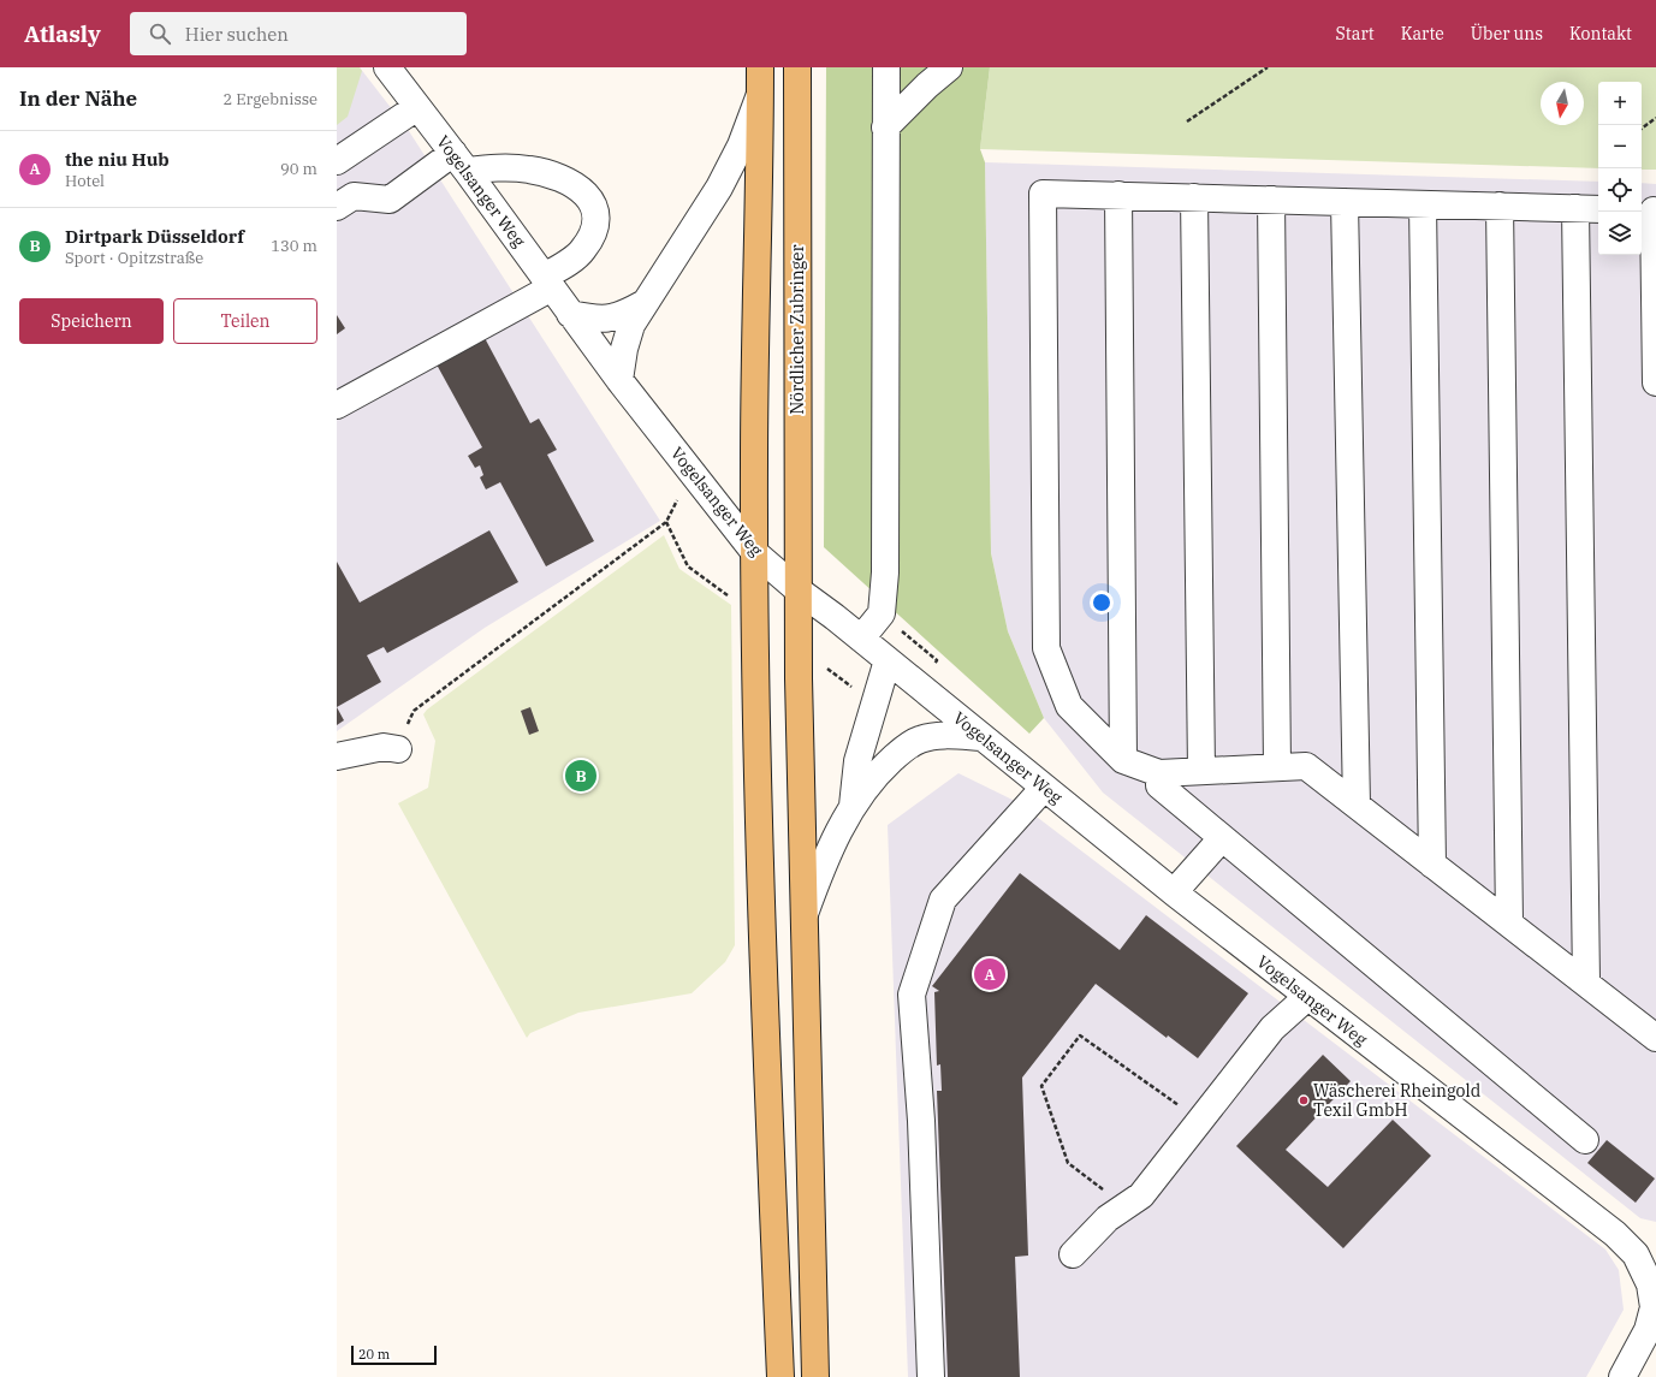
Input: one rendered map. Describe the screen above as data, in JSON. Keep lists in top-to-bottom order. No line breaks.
{"streets":{"main road":["Nördlicher Zubringer"],"street":["Vogelsanger Weg"]},"crossings":[["Vogelsanger Weg","Nördlicher Zubringer"]],"places":["Wäscherei Rheingold Texil GmbH"],"scale_bar":"20 m","north":"bottom","page":{"header":"Atlasly","search":"Hier suchen","nav":["Start","Karte","Über uns","Kontakt"],"heading":["In der Nähe","2 Ergebnisse"],"map_buttons":["+","−"],"list":[{"mark":"A","name":"the niu Hub","note":"Hotel","value":"90 m"},{"mark":"B","name":"Dirtpark Düsseldorf","note":"Sport · Opitzstraße","value":"130 m"}],"buttons":["Speichern","Teilen"],"pins":["B","A"],"scale":"20 m"}}
